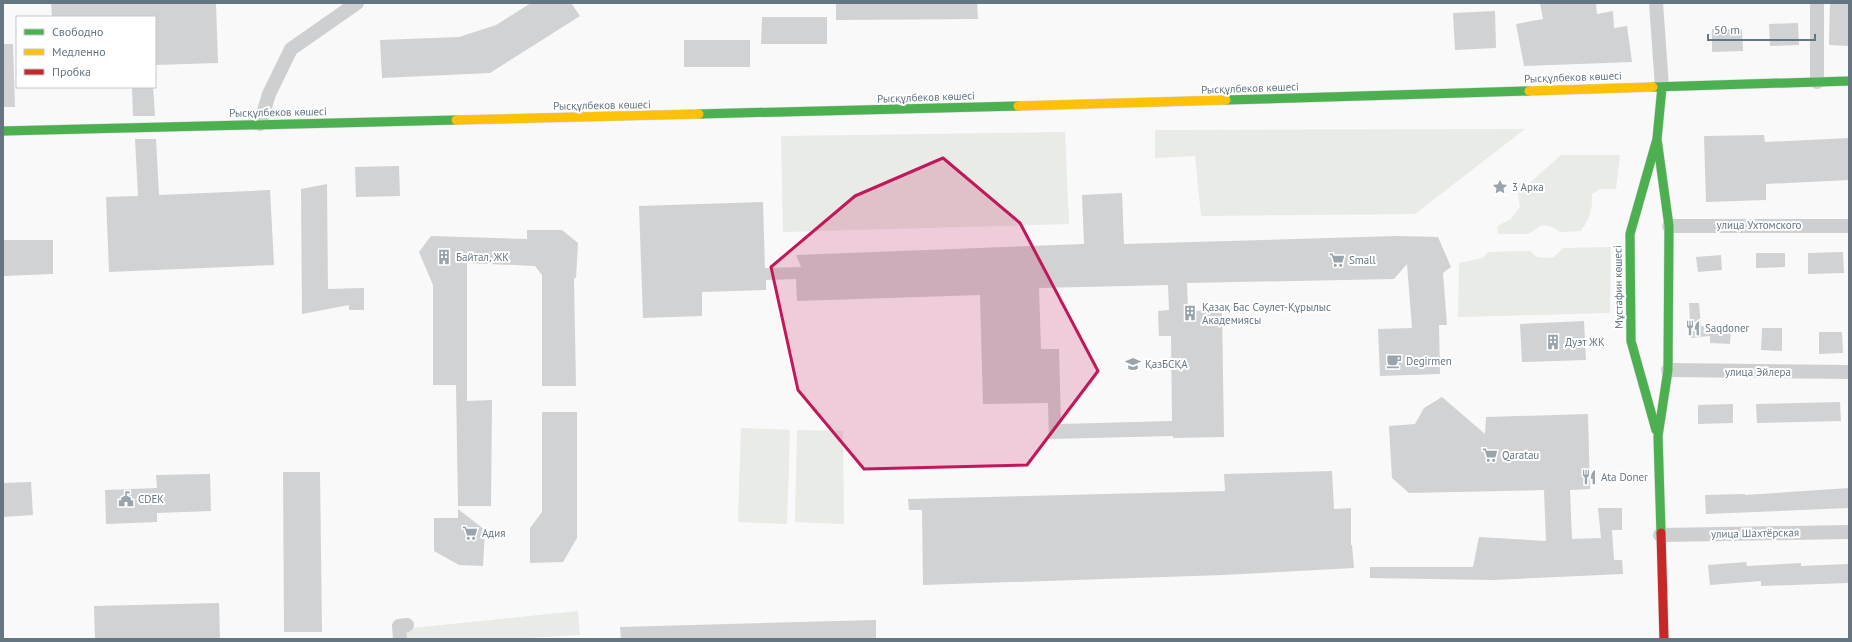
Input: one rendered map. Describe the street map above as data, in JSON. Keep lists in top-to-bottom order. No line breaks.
{"streets":{"street":["Рысқұлбеков көшесі","улица Ухтомского","Мұстафин көшесі","улица Эйлера","улица Шахтёрская"]},"crossings":[["Рысқұлбеков көшесі","Мұстафин көшесі"],["улица Ухтомского","Мұстафин көшесі"],["Мұстафин көшесі","улица Эйлера"],["Мұстафин көшесі","улица Шахтёрская"]],"places":{"place":["3 Арка"],"building":["Байтал, ЖК","Қазақ Бас Сәулет-Құрылыс Академиясы","Дуэт ЖК"],"supermarket":["Small","Qaratau","Адия"],"restaurant":["Saqdoner","Ata Doner"],"cafe":["Degirmen"],"school or university":["ҚазБСҚА"],"public building":["CDEK"]},"legend":["Свободно","Медленно","Пробка"],"scale_bar":"50 m"}
